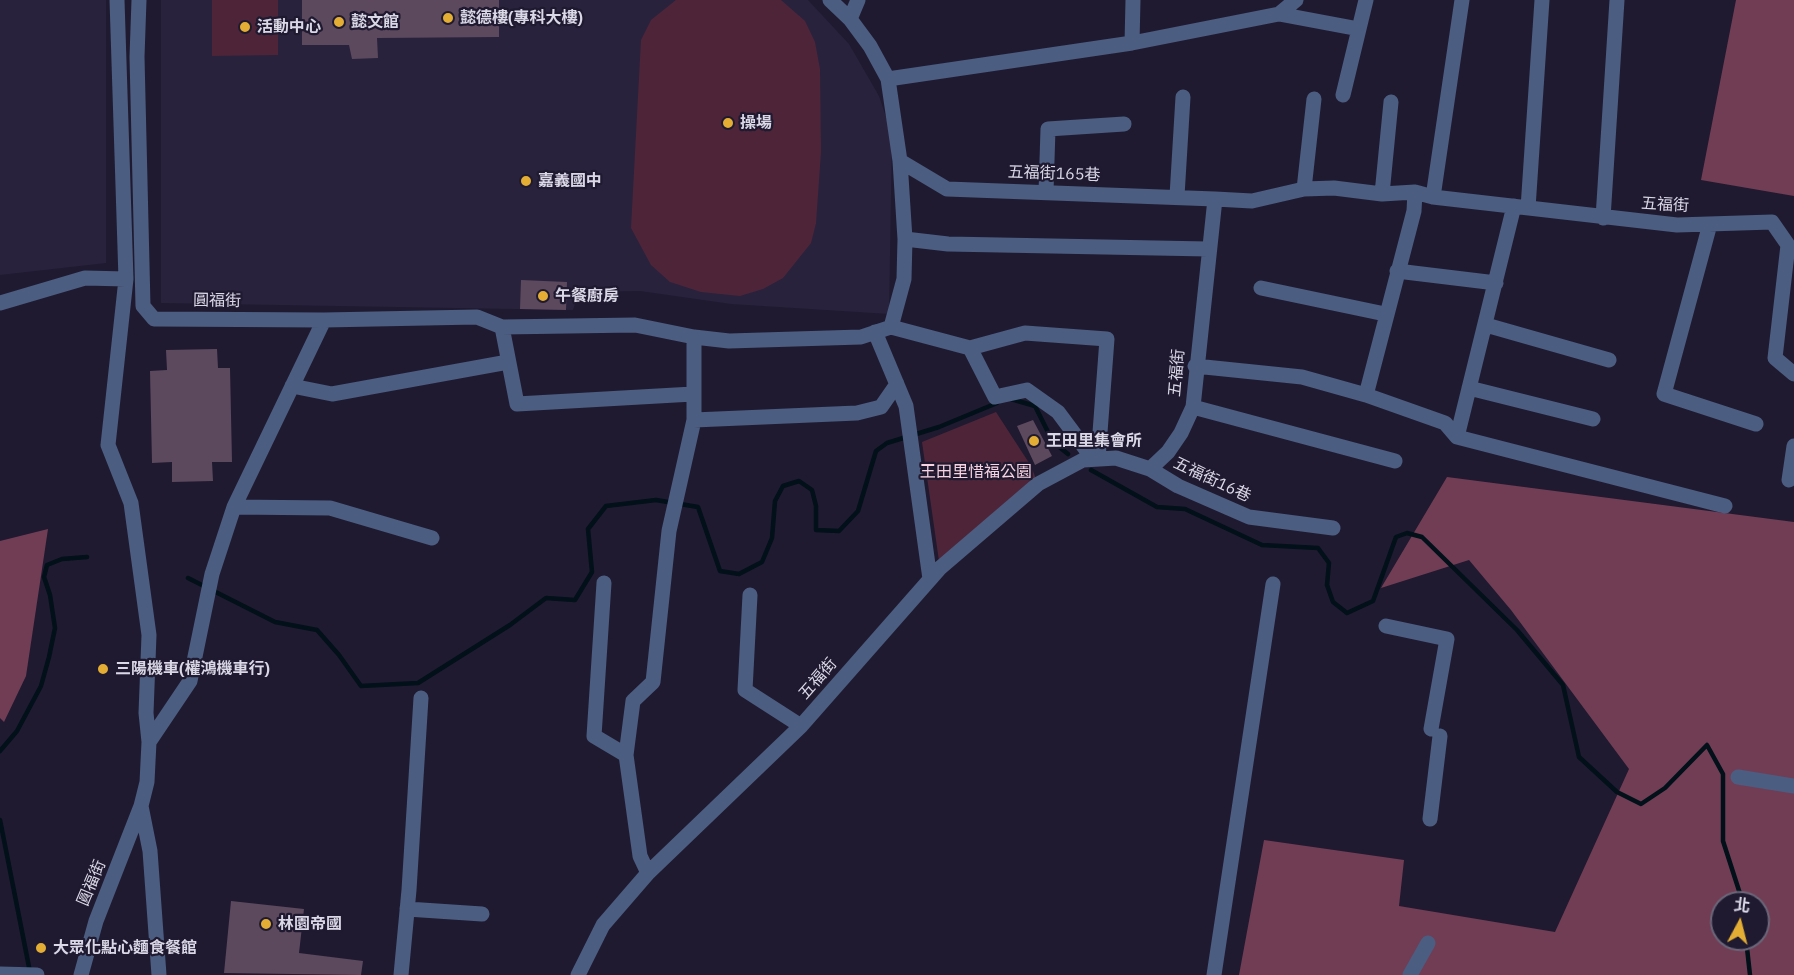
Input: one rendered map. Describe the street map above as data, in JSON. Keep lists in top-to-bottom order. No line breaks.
{"streets":{"street":["五福街165巷","五福街","圓福街","五福街16巷"]},"crossings":[["五福街165巷","五福街"],["五福街","五福街16巷"]],"parks":["王田里惜福公園"],"places":["懿德樓(專科大樓)","懿文館","活動中心","操場","嘉義國中","午餐廚房","王田里集會所","三陽機車(權鴻機車行)","林園帝國","大眾化點心麵食餐館"],"north":"top"}
